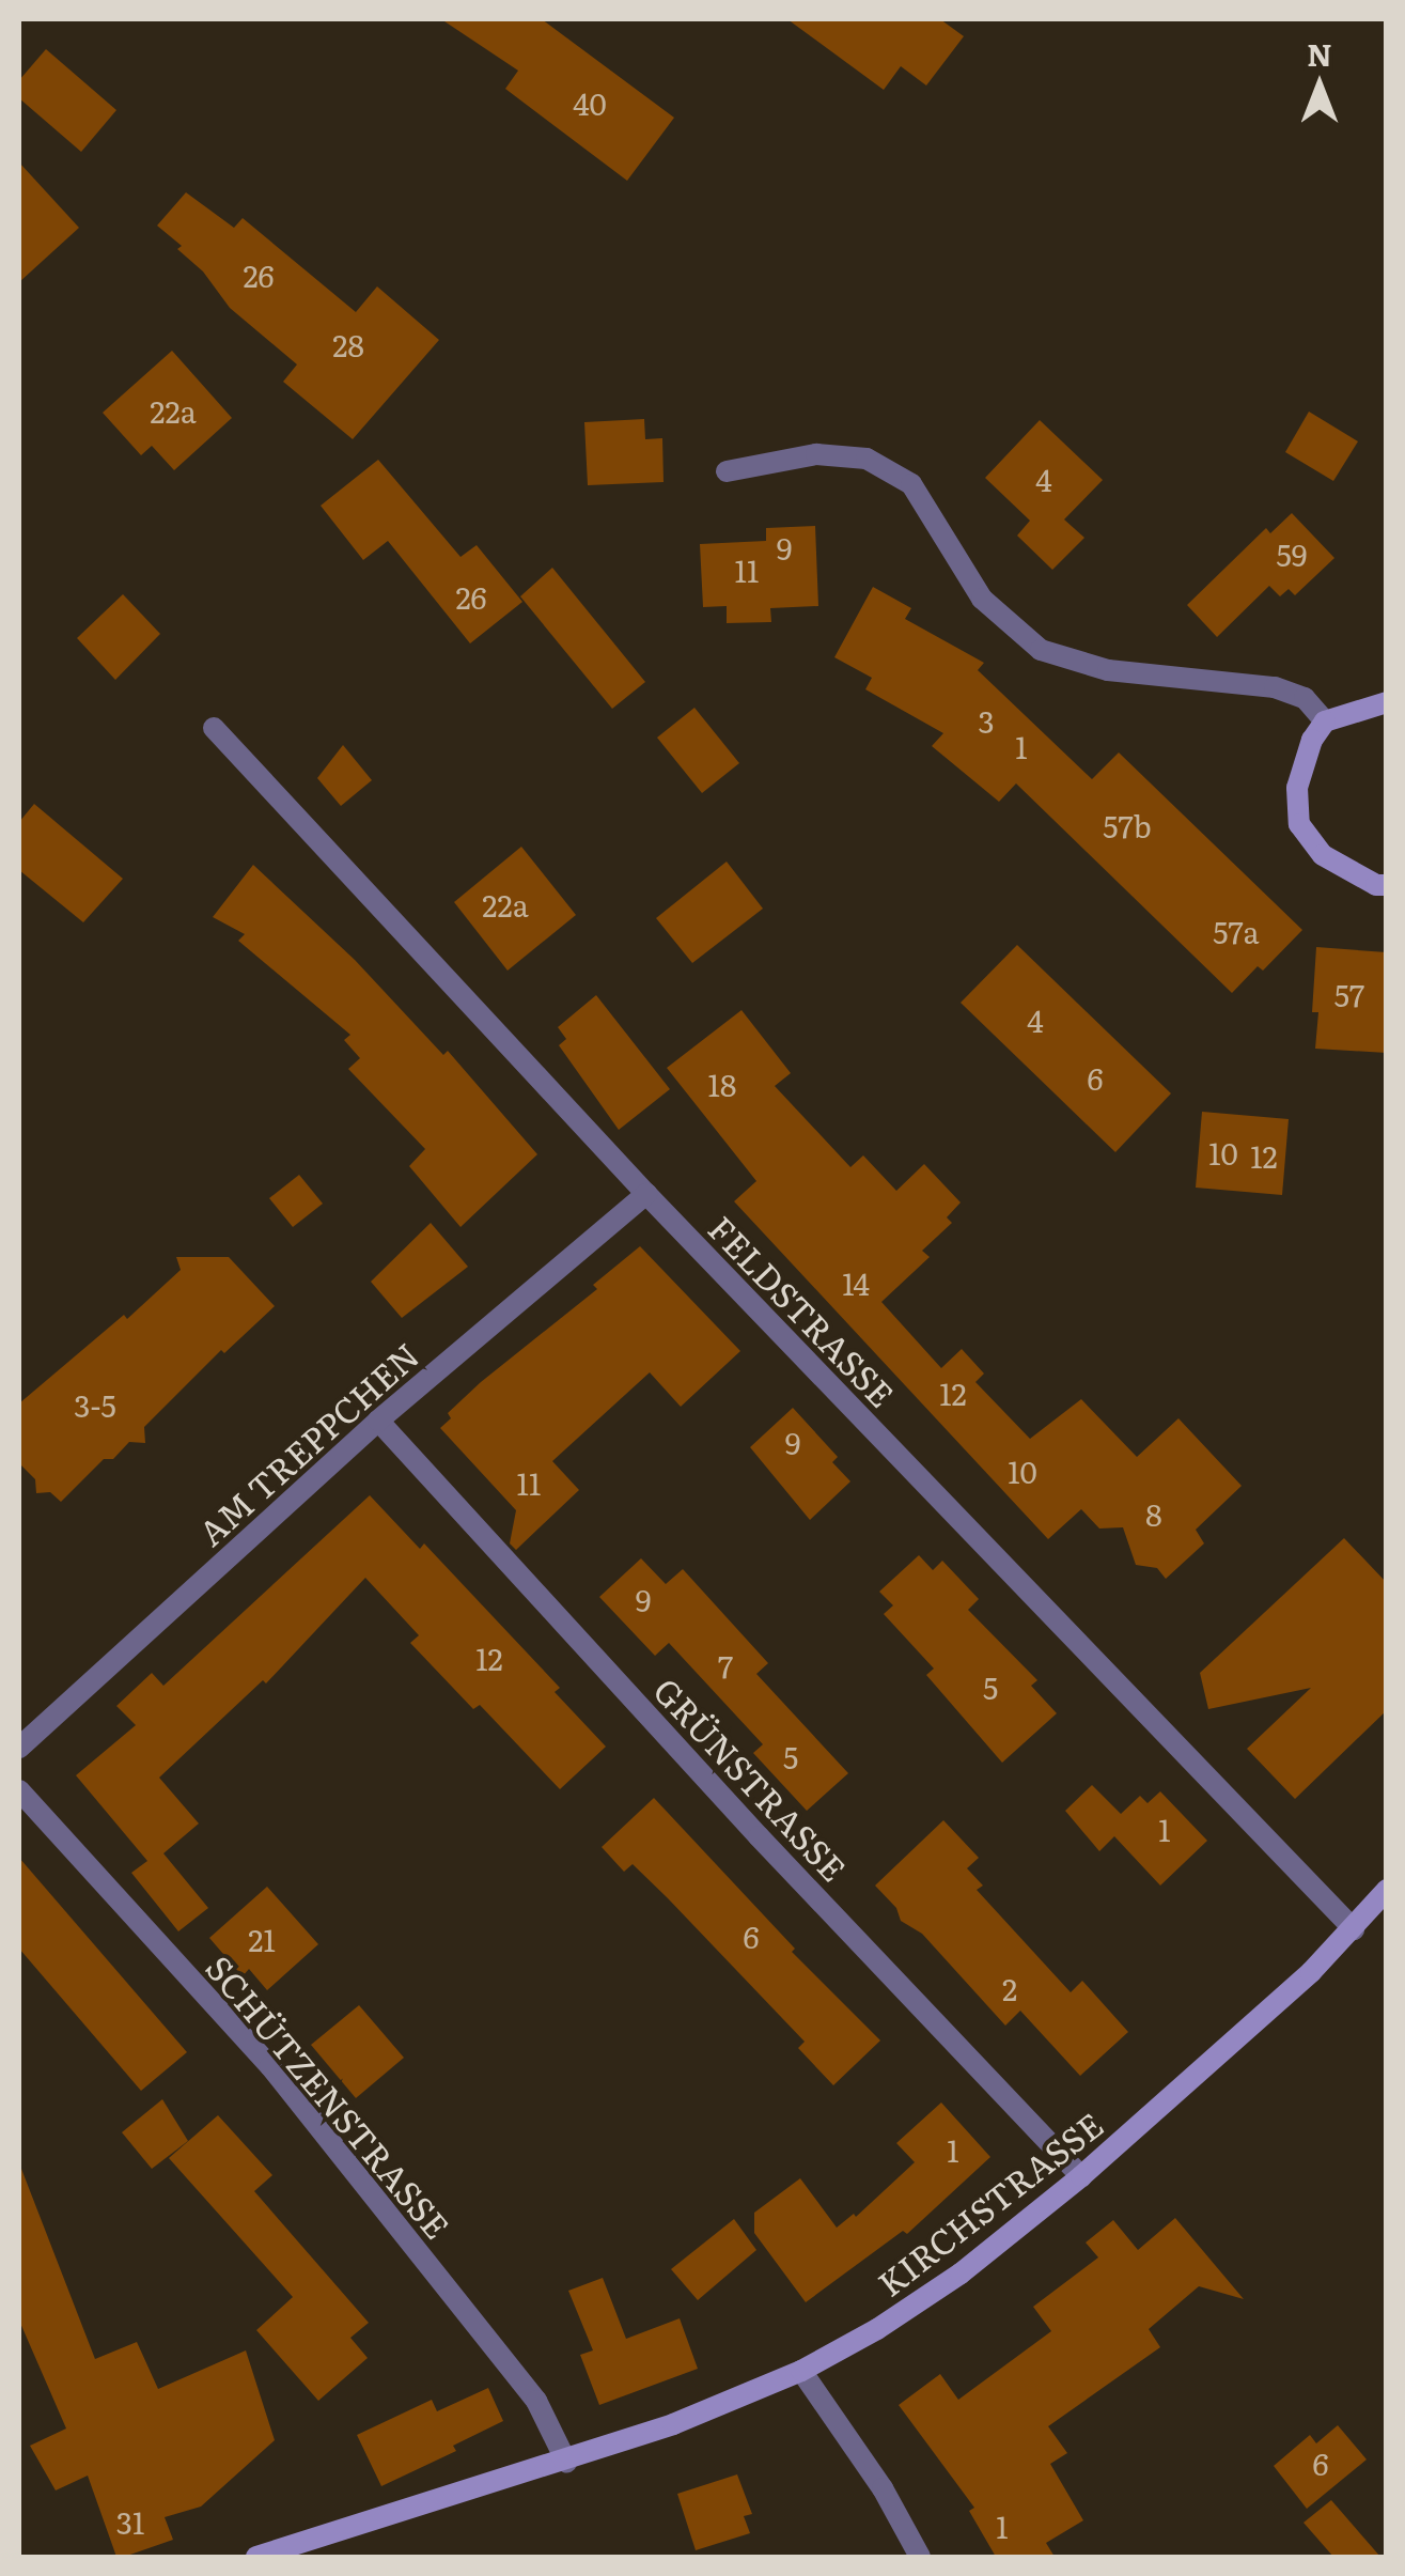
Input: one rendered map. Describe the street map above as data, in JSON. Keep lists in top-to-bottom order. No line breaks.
{"streets":{"street":["FELDSTRASSE","AM TREPPCHEN","GRÜNSTRASSE","SCHÜTZENSTRASSE","KIRCHSTRASSE"]},"crossings":[["FELDSTRASSE","AM TREPPCHEN"],["FELDSTRASSE","KIRCHSTRASSE"],["AM TREPPCHEN","GRÜNSTRASSE"],["GRÜNSTRASSE","KIRCHSTRASSE"],["SCHÜTZENSTRASSE","KIRCHSTRASSE"]],"house_numbers":["40","26","28","22a","4","9","59","11","26","3","1","57b","22a","57a","57","4","6","18","10","12","14","12","3-5","9","10","11","8","9","12","7","5","5","1","6","21","2","1","6","31","1"],"north":"top"}
